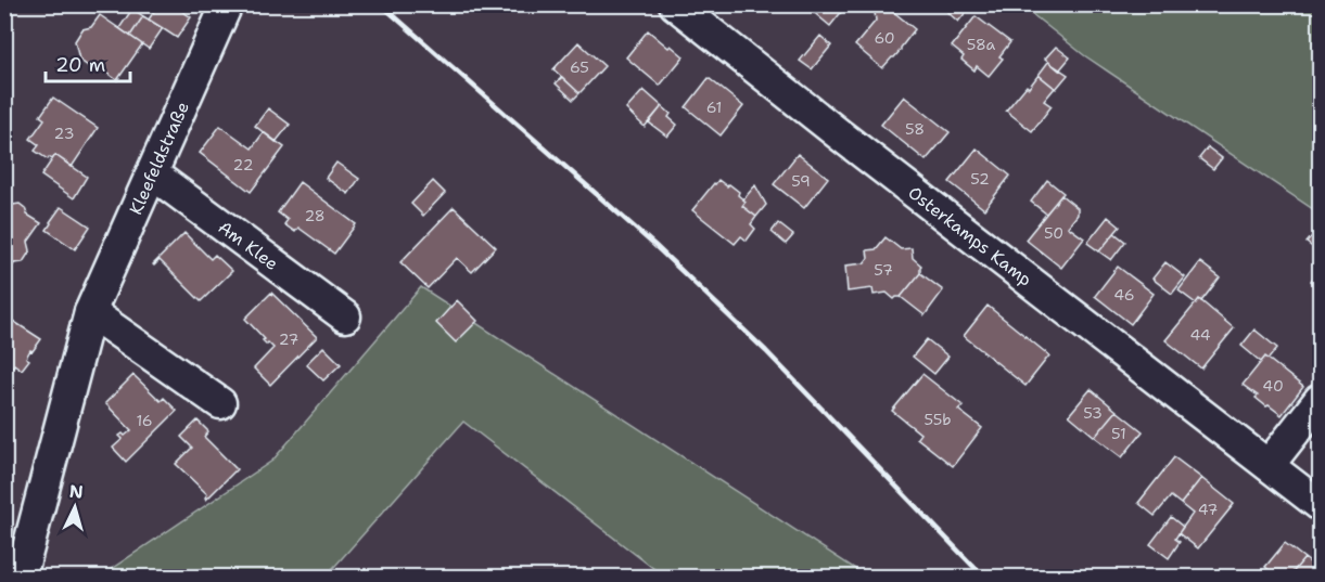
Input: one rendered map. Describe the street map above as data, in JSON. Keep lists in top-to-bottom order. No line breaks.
{"streets":{"street":["Kleefeldstraße","Osterkamps Kamp","Am Klee"]},"crossings":[["Kleefeldstraße","Am Klee"]],"house_numbers":["60","58a","65","61","58","23","22","52","59","28","50","57","46","44","27","40","53","55b","16","51","47"],"scale_bar":"20 m","north":"top"}
